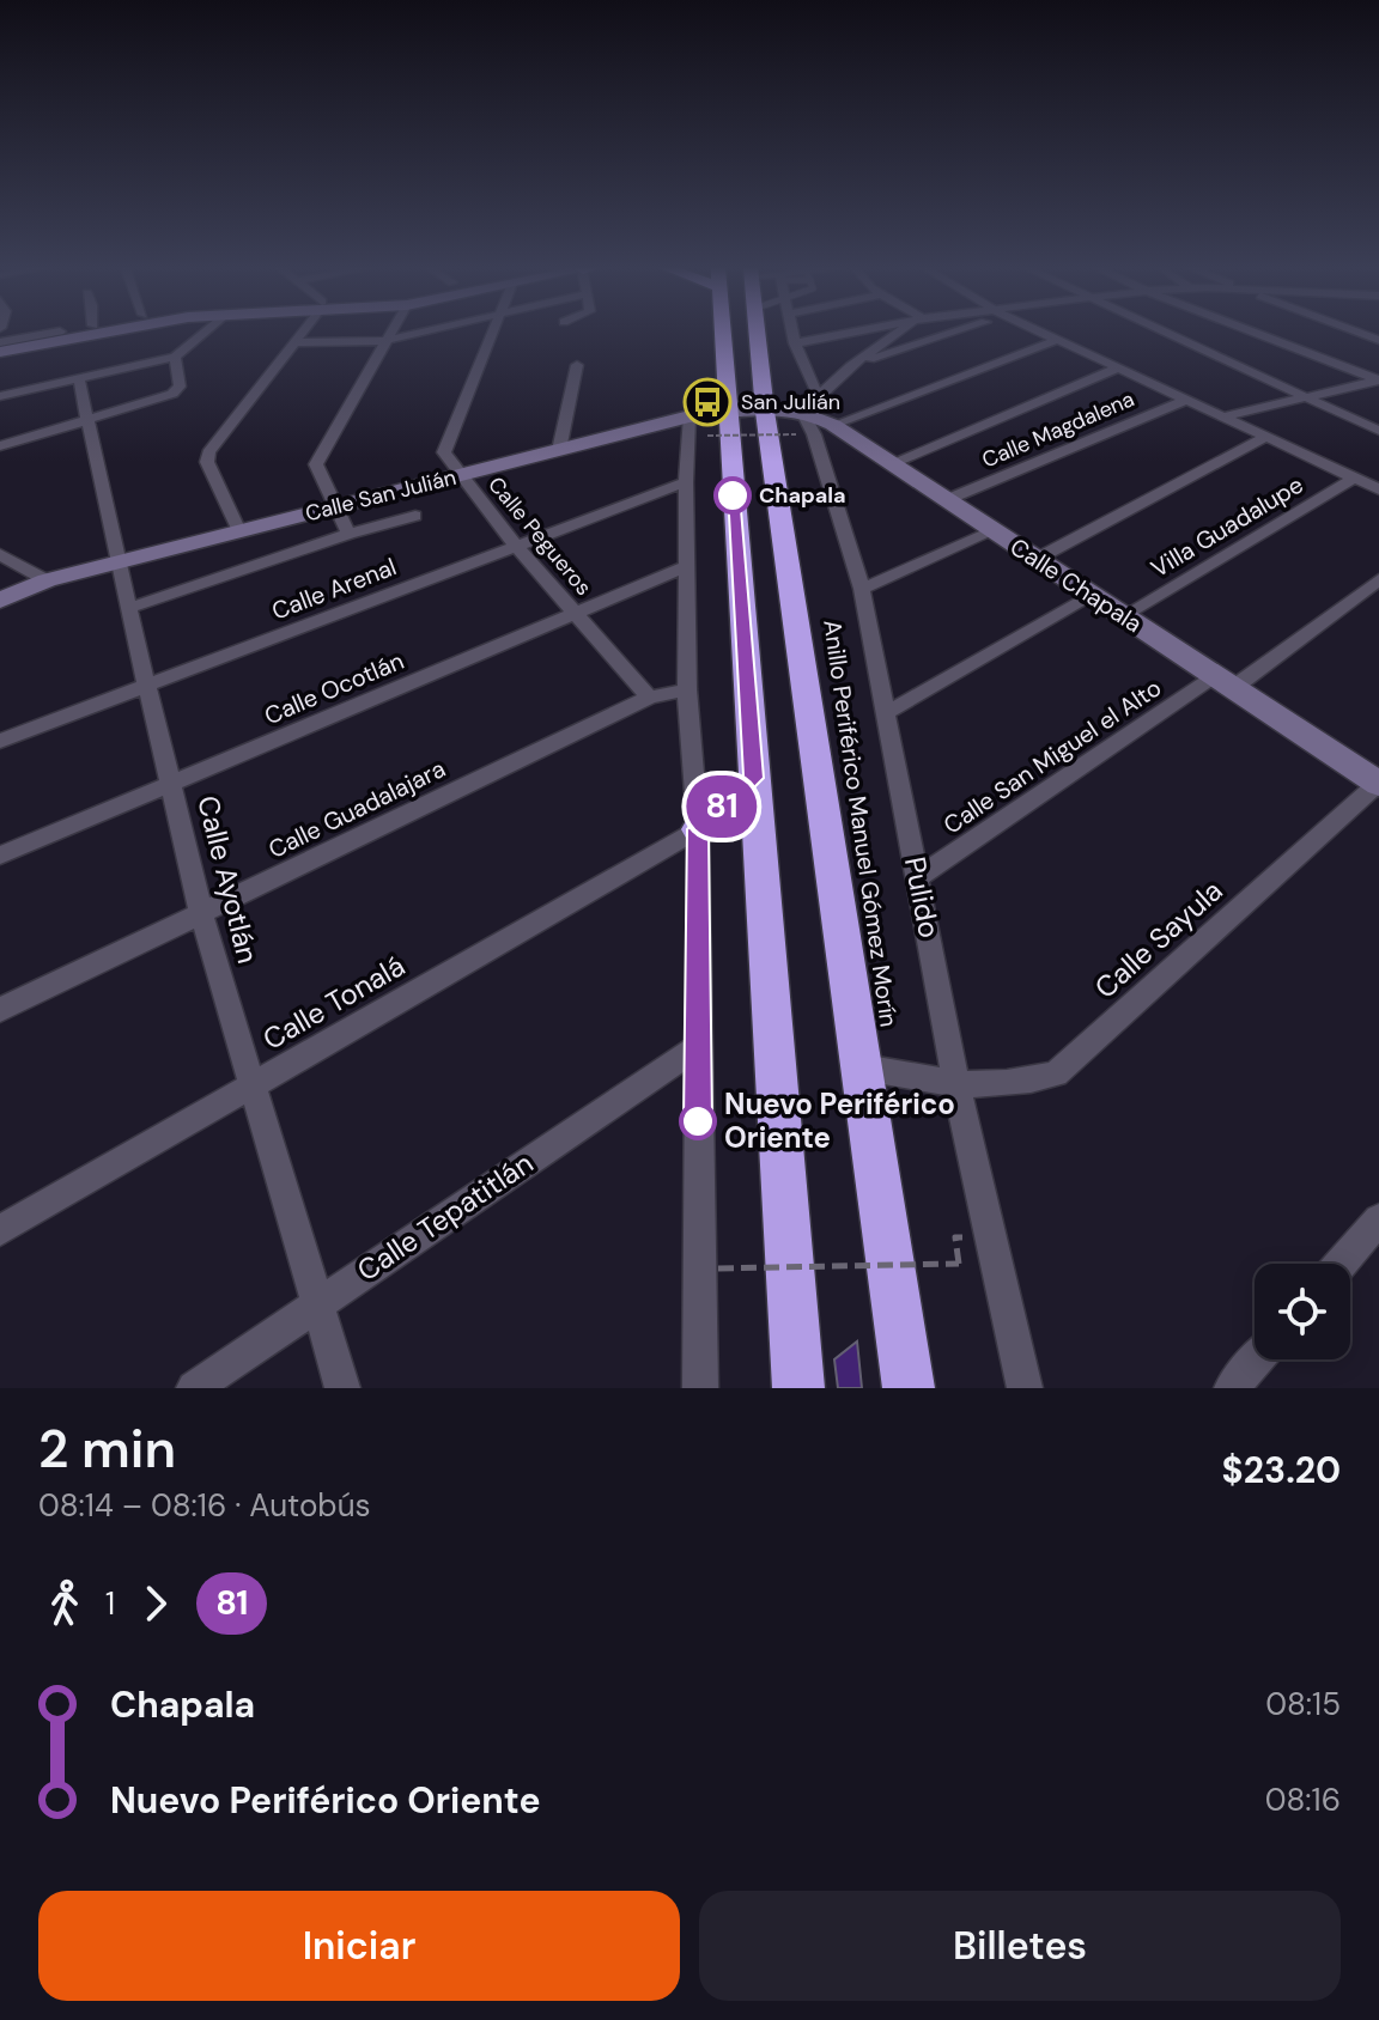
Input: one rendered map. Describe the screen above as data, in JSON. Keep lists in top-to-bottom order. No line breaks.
{"streets":{"highway":["Anillo Periférico Manuel Gómez Morín"],"main road":["Calle San Julián","Calle Chapala"],"street":["Calle Magdalena","Villa Guadalupe","Calle Pegueros","Calle Arenal","Calle Ocotlán","Calle San Miguel el Alto","Calle Guadalajara","Calle Ayotlán","Pulido","Calle Sayula","Calle Tonalá","Calle Tepatitlán"]},"crossings":[["Calle Magdalena","Calle Chapala"],["Calle San Julián","Calle Pegueros"],["Calle San Julián","Calle Chapala"],["Calle San Julián","Anillo Periférico Manuel Gómez Morín"],["Calle San Julián","Calle Ayotlán"],["Villa Guadalupe","Calle Chapala"],["Calle Pegueros","Calle Arenal"],["Calle Pegueros","Calle Ocotlán"],["Calle Pegueros","Calle Guadalajara"],["Calle Chapala","Calle San Miguel el Alto"],["Calle Chapala","Anillo Periférico Manuel Gómez Morín"],["Calle Chapala","Pulido"],["Calle Chapala","Calle Sayula"],["Calle Arenal","Calle Ayotlán"],["Calle Ocotlán","Calle Ayotlán"],["Calle San Miguel el Alto","Pulido"],["Calle Guadalajara","Calle Ayotlán"],["Anillo Periférico Manuel Gómez Morín","Calle Sayula"],["Calle Ayotlán","Calle Tonalá"],["Calle Ayotlán","Calle Tepatitlán"],["Pulido","Calle Sayula"]],"places":{"bus stop":["San Julián"],"other":["Chapala","Nuevo Periférico Oriente"]},"lines":["bus line 81"],"page":{"on_map":"81","heading":["2 min","08:14 – 08:16 · Autobús","$23.20"],"legs":["1","81"],"list":[{"name":"Chapala","value":"08:15"},{"name":"Nuevo Periférico Oriente","value":"08:16"}],"buttons":["Iniciar","Billetes"]}}
